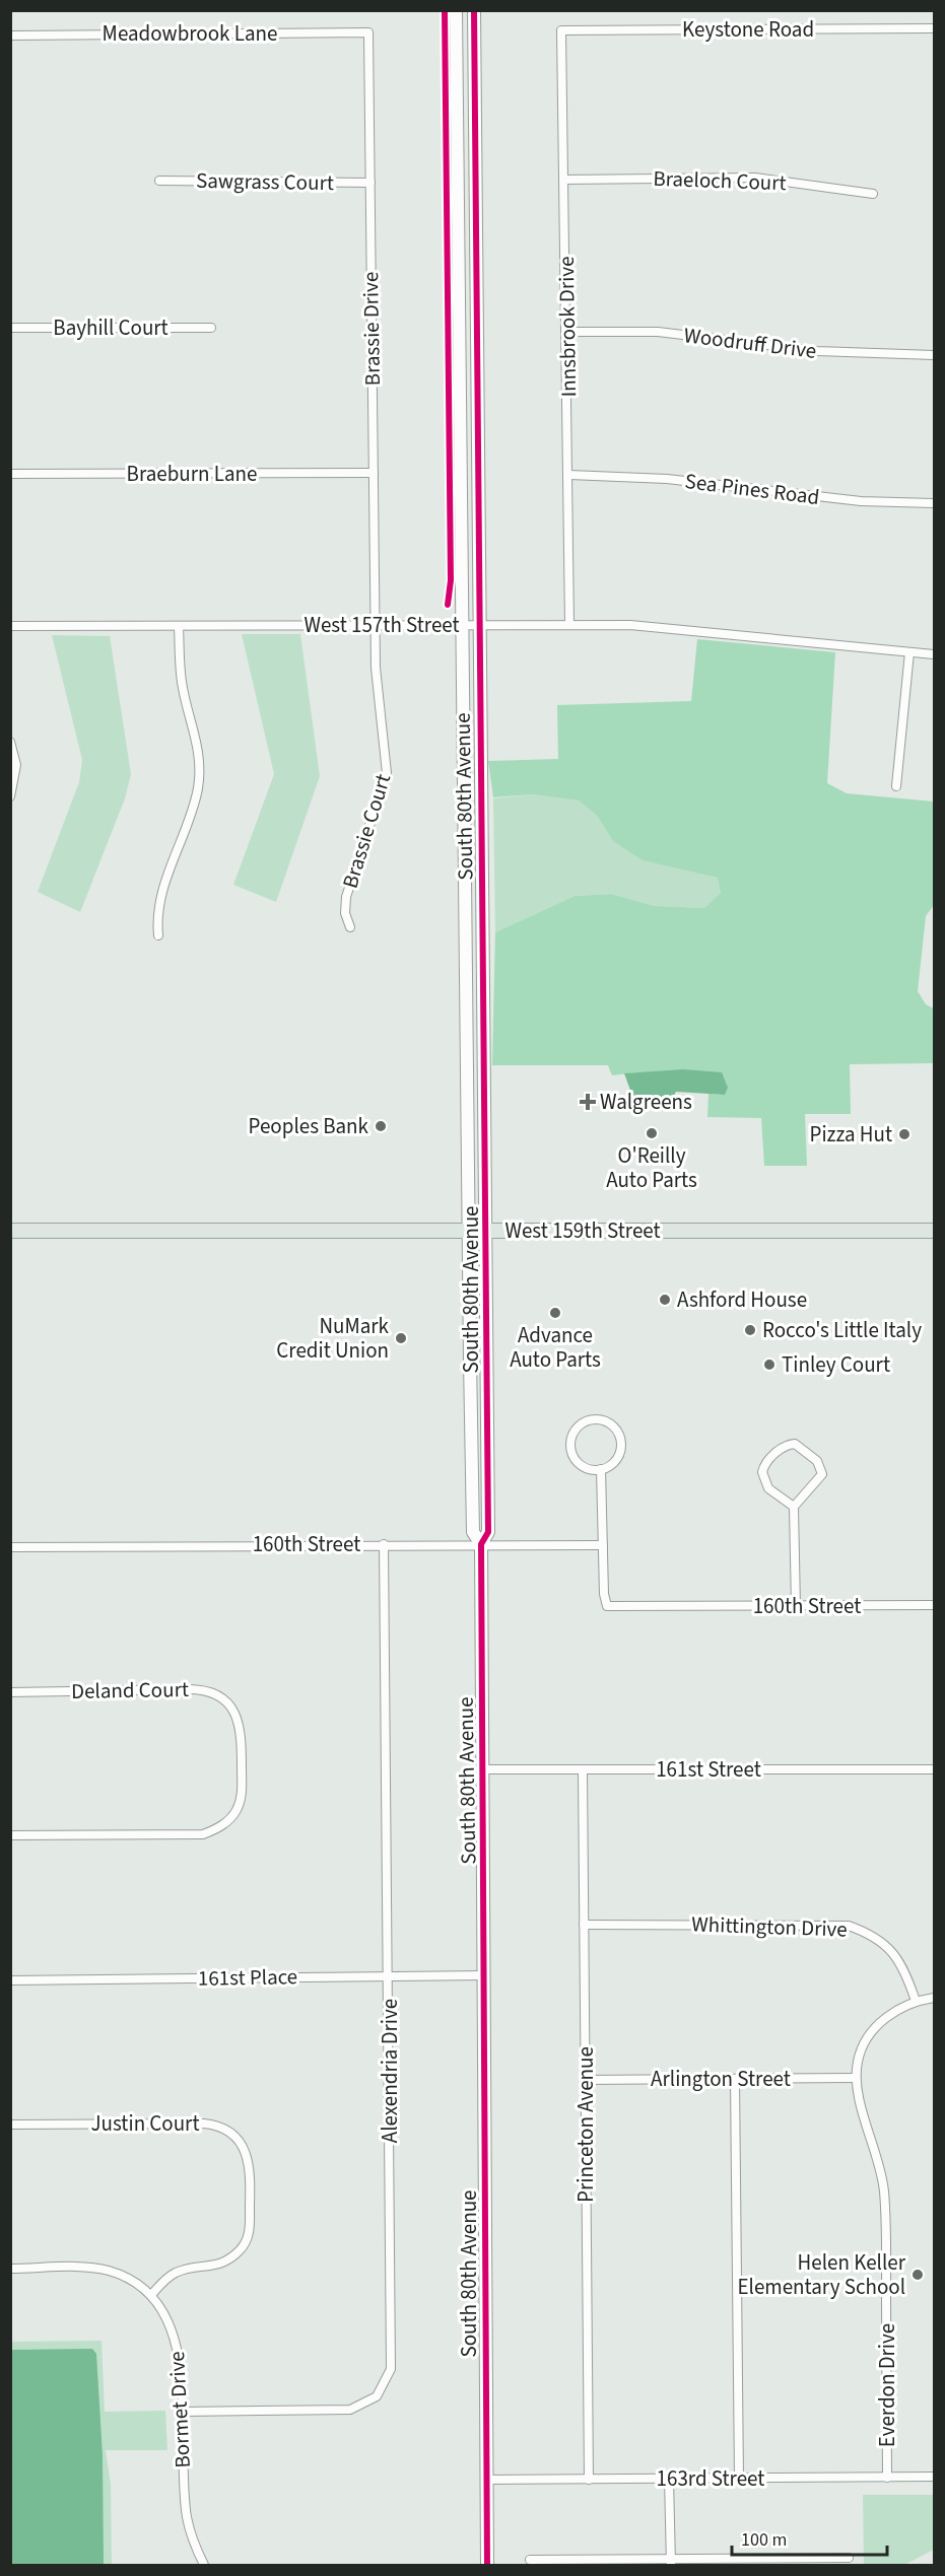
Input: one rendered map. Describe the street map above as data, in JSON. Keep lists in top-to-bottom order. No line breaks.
{"streets":{"main road":["West 159th Street"],"street":["Keystone Road","Meadowbrook Lane","Braeloch Court","Sawgrass Court","Innsbrook Drive","Bayhill Court","Brassie Drive","Woodruff Drive","Braeburn Lane","Sea Pines Road","West 157th Street","South 80th Avenue","Brassie Court","160th Street","Deland Court","161st Street","Whittington Drive","161st Place","Alexendria Drive","Arlington Street","Justin Court","Princeton Avenue","Everdon Drive","Bormet Drive","163rd Street"]},"crossings":[["Keystone Road","Innsbrook Drive"],["Meadowbrook Lane","Brassie Drive"],["Braeloch Court","Innsbrook Drive"],["Sawgrass Court","Brassie Drive"],["Innsbrook Drive","Woodruff Drive"],["Innsbrook Drive","Sea Pines Road"],["Innsbrook Drive","West 157th Street"],["Brassie Drive","Braeburn Lane"],["Brassie Drive","West 157th Street"],["Brassie Drive","Brassie Court"],["West 157th Street","South 80th Avenue"],["West 157th Street","Brassie Court"],["South 80th Avenue","West 159th Street"],["South 80th Avenue","160th Street"],["South 80th Avenue","161st Street"],["South 80th Avenue","161st Place"],["South 80th Avenue","163rd Street"],["160th Street","Alexendria Drive"],["161st Street","Princeton Avenue"],["Whittington Drive","Princeton Avenue"],["161st Place","Alexendria Drive"],["Alexendria Drive","Bormet Drive"],["Arlington Street","Princeton Avenue"],["Arlington Street","Everdon Drive"],["Justin Court","Bormet Drive"],["Princeton Avenue","163rd Street"],["Everdon Drive","163rd Street"]],"places":{"health":["Walgreens"],"other":["Peoples Bank","O'Reilly Auto Parts","Pizza Hut","Ashford House","Advance Auto Parts","Rocco's Little Italy","NuMark Credit Union","Tinley Court","Helen Keller Elementary School"]},"scale_bar":"100 m"}
